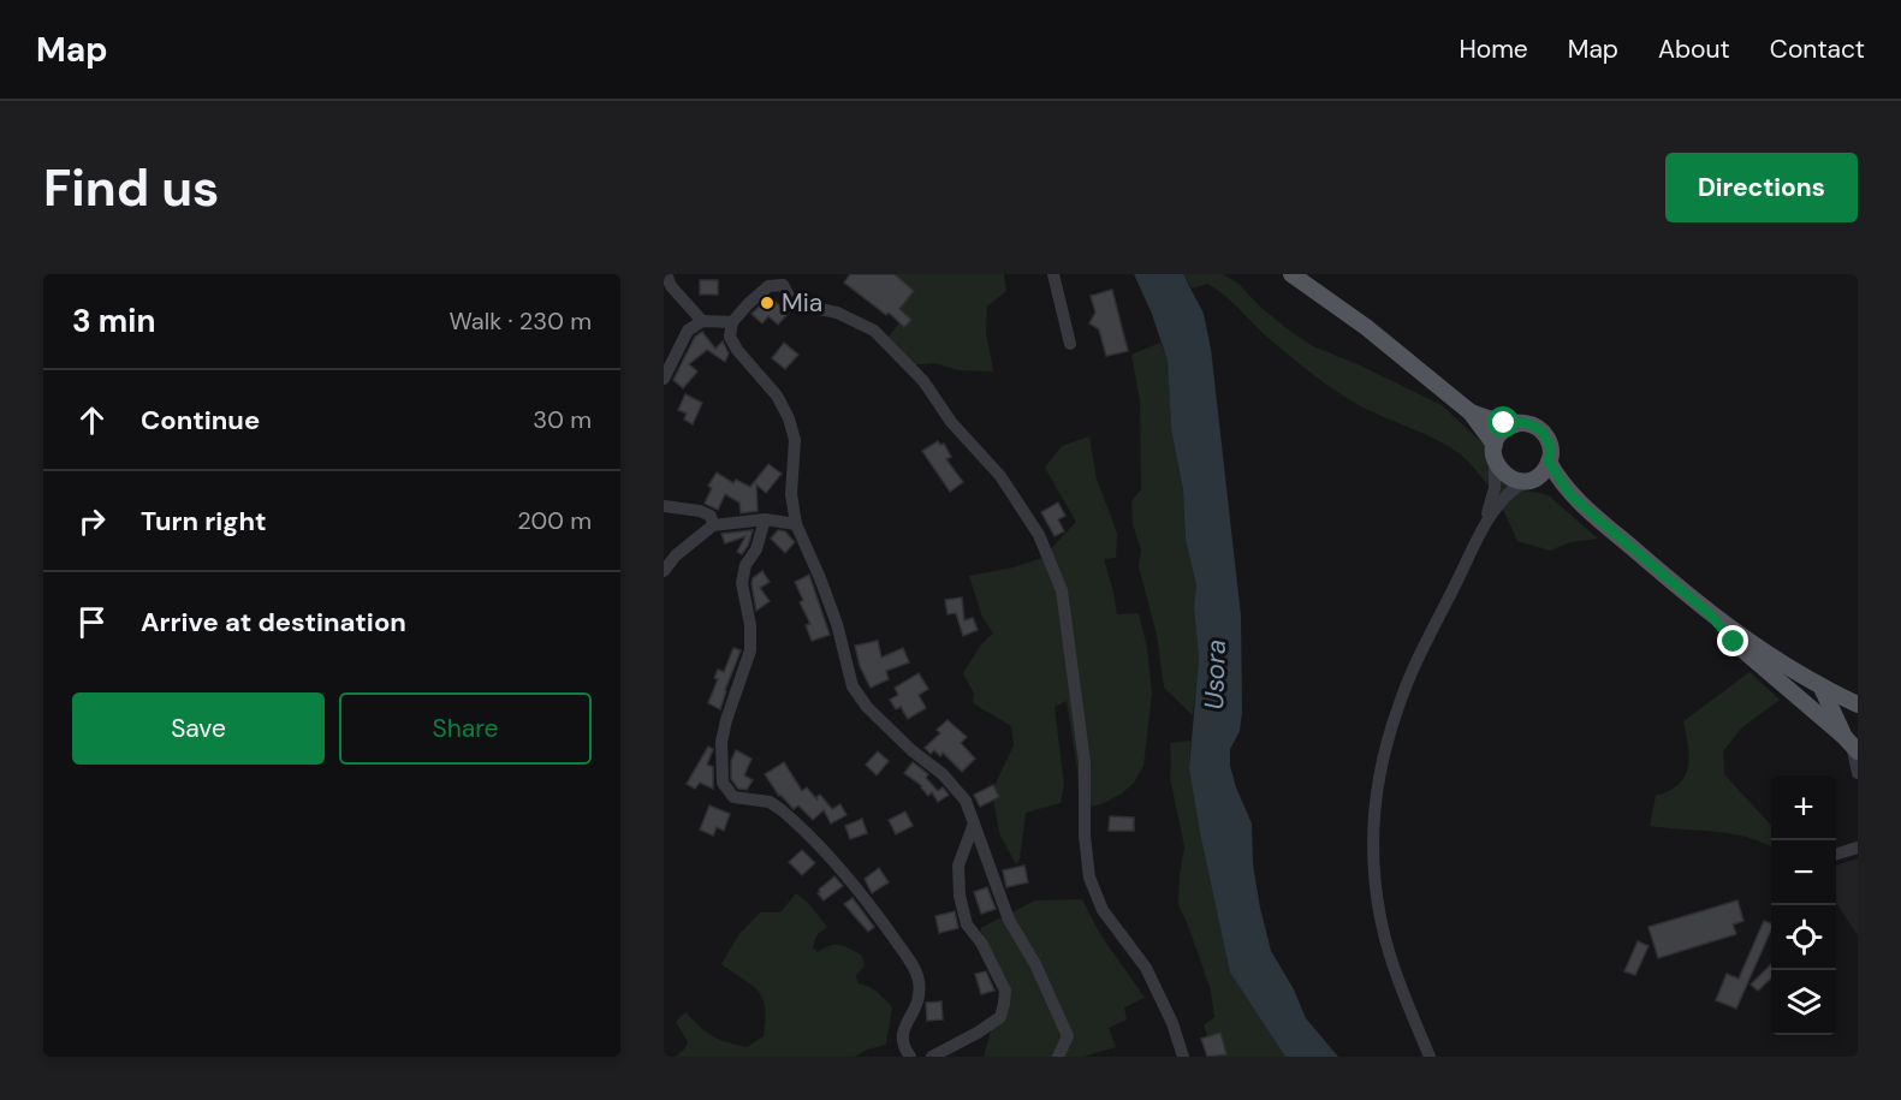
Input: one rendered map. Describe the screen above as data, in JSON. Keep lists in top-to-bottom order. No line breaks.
{"water":["Usora"],"places":["Mia"],"page":{"header":"Map","nav":["Home","Map","About","Contact"],"buttons":["Directions",["Save","Share"]],"title":"Find us","heading":["3 min","Walk · 230 m"],"list":[["Continue","30 m"],["Turn right","200 m"],"Arrive at destination"],"map_buttons":["+","−"]}}
